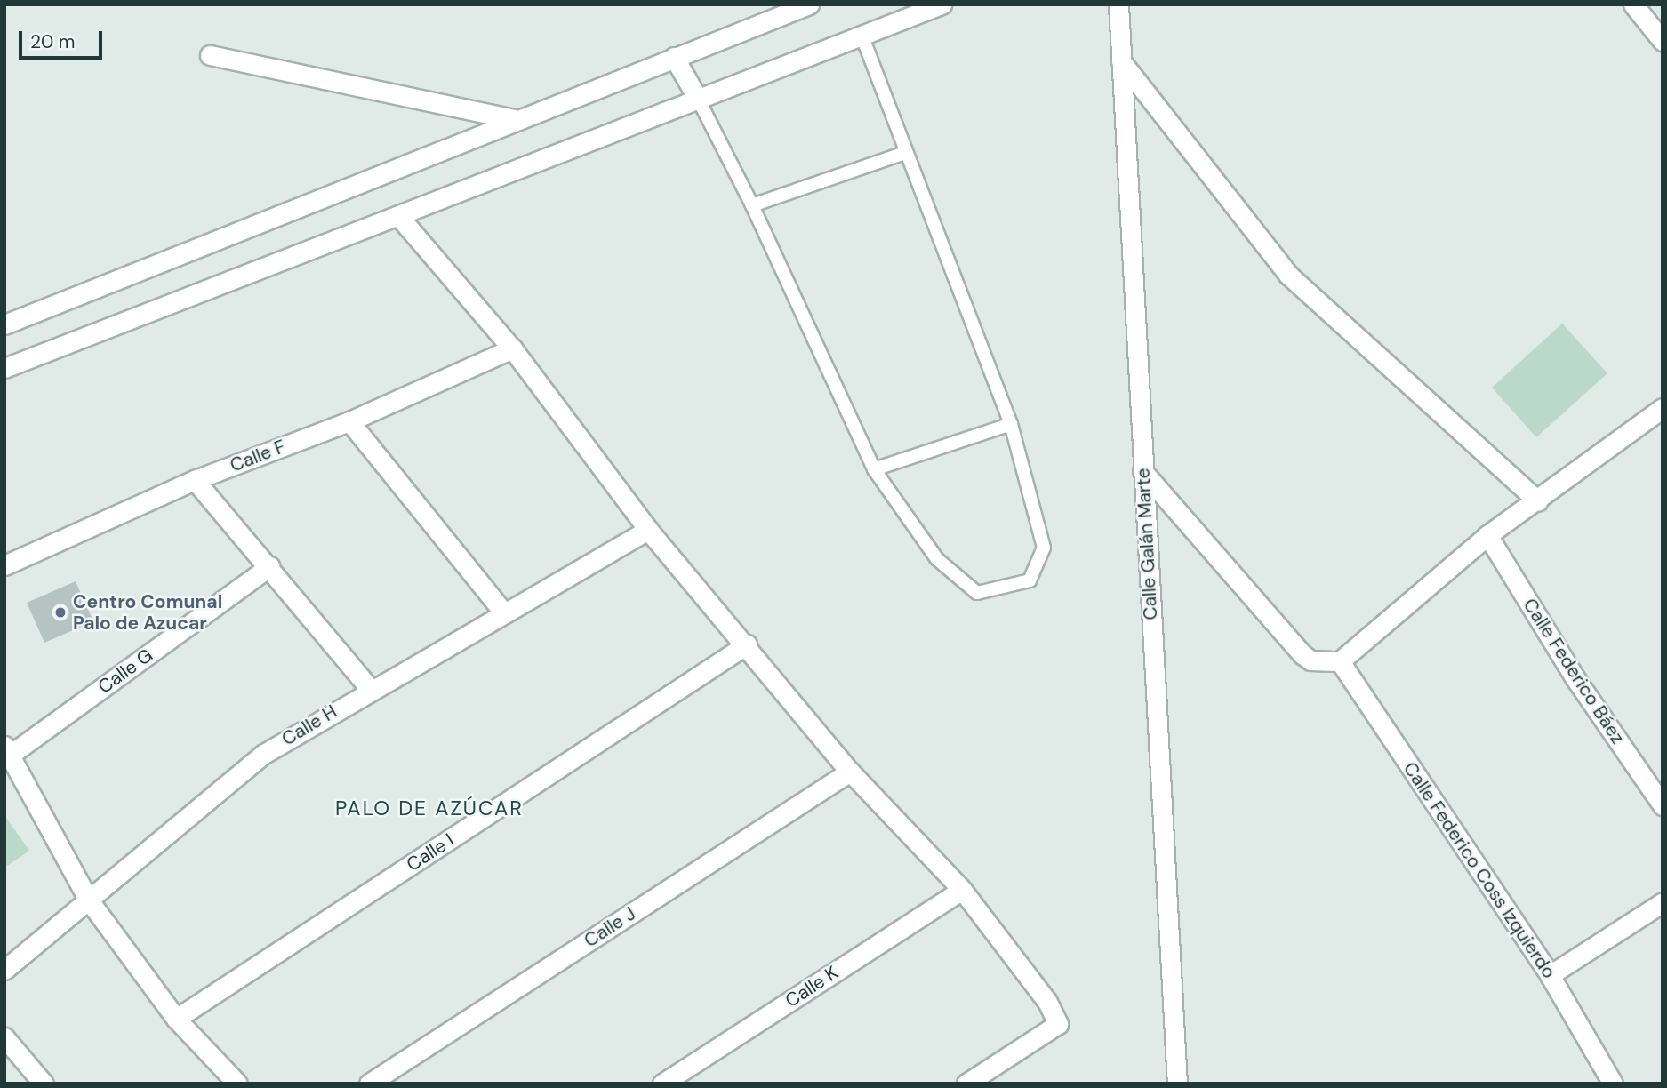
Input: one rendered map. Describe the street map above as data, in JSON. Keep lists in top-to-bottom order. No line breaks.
{"streets":{"street":["Calle F","Calle Galán Marte","Calle G","Calle Federico Báez","Calle H","Calle I","Calle Federico Coss Izquierdo","Calle J","Calle K"]},"districts":["PALO DE AZÚCAR"],"places":["Centro Comunal Palo de Azucar"],"scale_bar":"20 m"}
